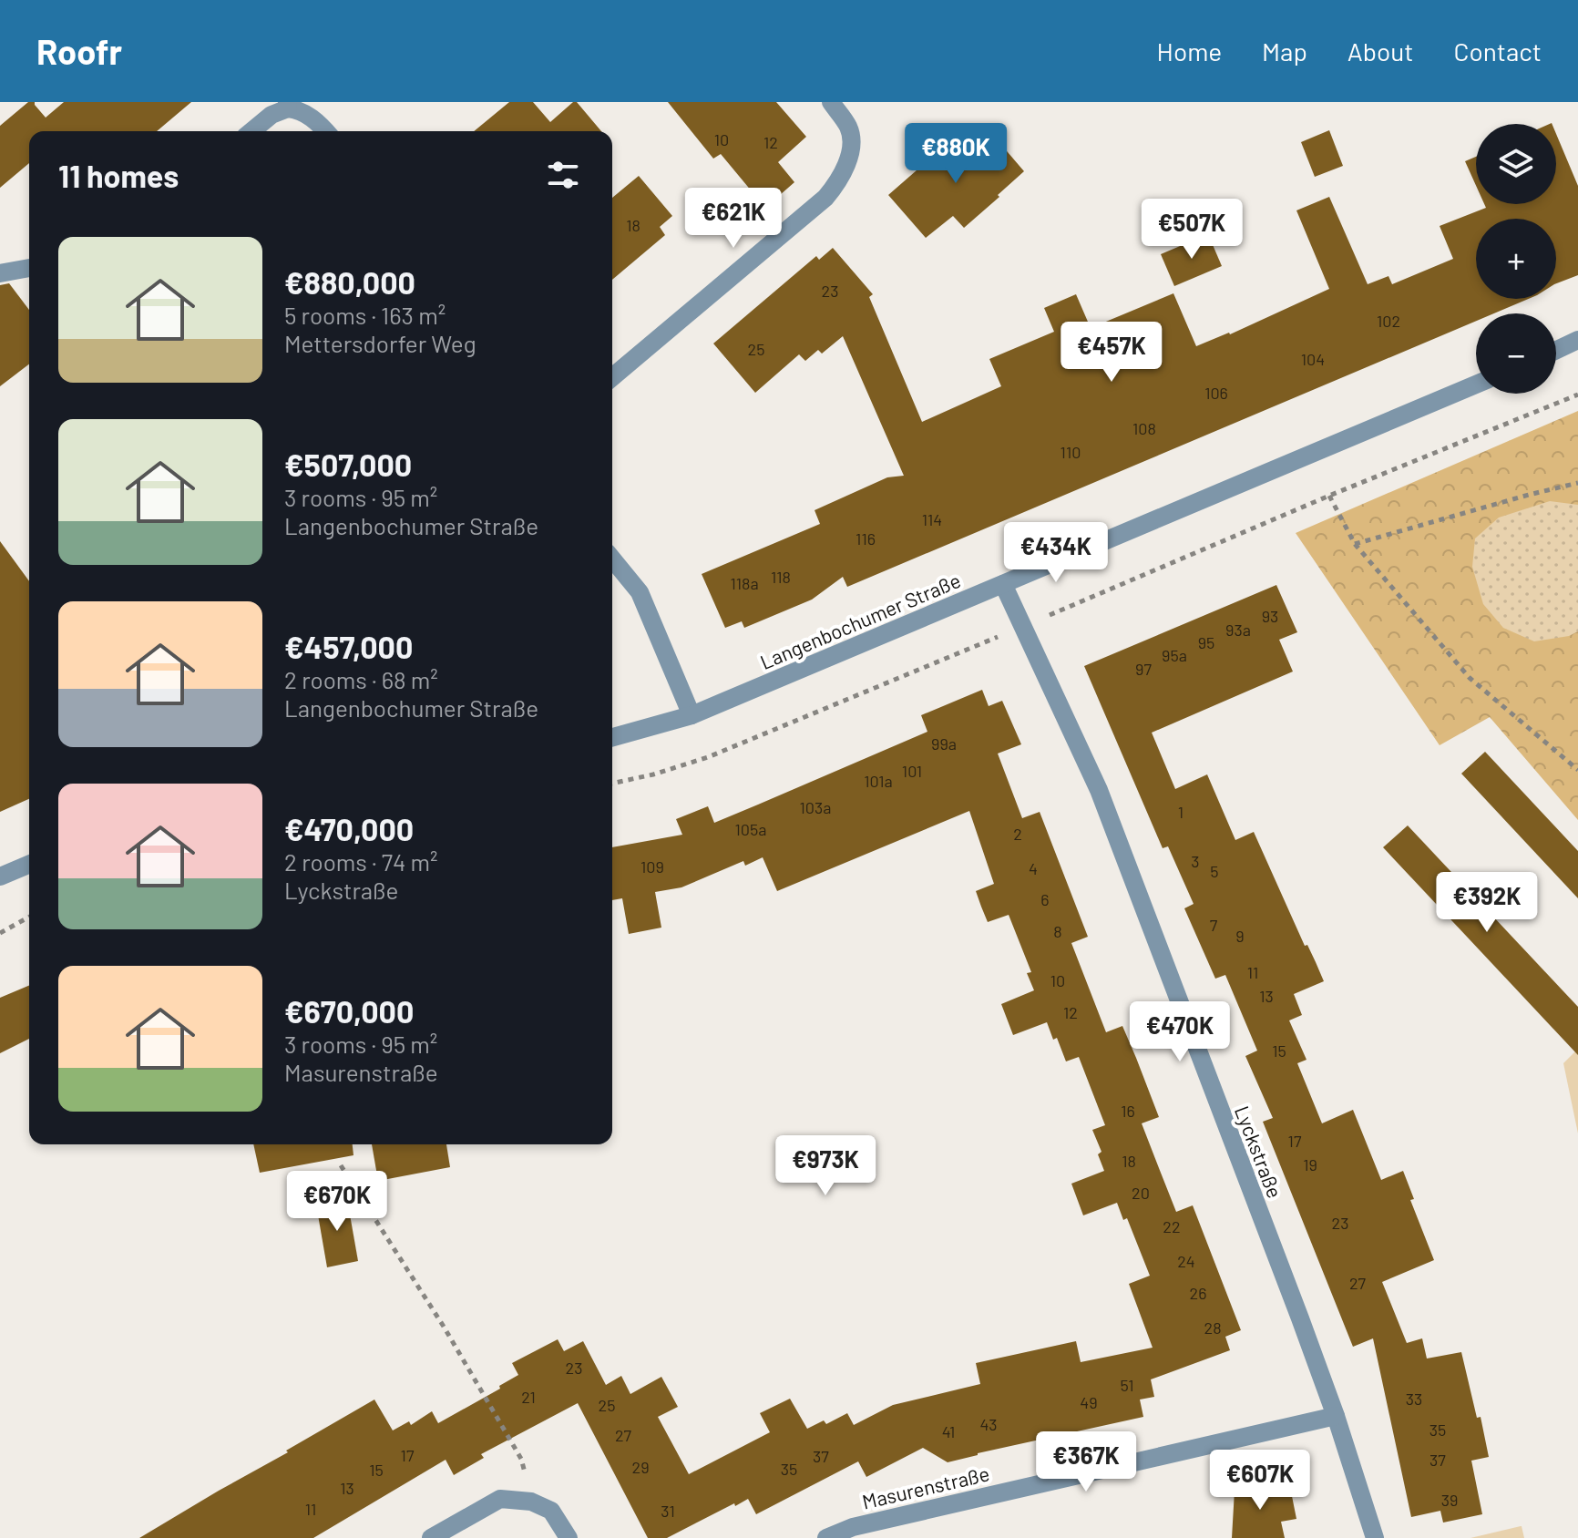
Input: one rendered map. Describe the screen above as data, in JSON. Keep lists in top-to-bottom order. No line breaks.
{"streets":{"street":["Langenbochumer Straße","Lyckstraße","Masurenstraße"]},"crossings":[["Langenbochumer Straße","Lyckstraße"],["Lyckstraße","Masurenstraße"]],"house_numbers":["10","12","18","23","102","25","104","106","108","110","114","116","118","118a","93","93a","95","95a","97","99a","101","101a","103a","1","105a","2","3","109","4","5","6","7","8","9","11","10","13","12","15","16","17","18","19","20","23","22","24","27","26","28","23","51","21","33","49","25","43","35","41","27","17","37","37","29","35","15","13","39","11","31"],"page":{"header":"Roofr","nav":["Home","Map","About","Contact"],"price":["€880K","€621K","€507K","€457K","€434K","€392K","€470K","€973K","€670K","€367K","€607K"],"map_buttons":["+","−"],"heading":"11 homes","list":[{"name":"€880,000","note":"5 rooms · 163 m² · Mettersdorfer Weg"},{"name":"€507,000","note":"3 rooms · 95 m² · Langenbochumer Straße"},{"name":"€457,000","note":"2 rooms · 68 m² · Langenbochumer Straße"},{"name":"€470,000","note":"2 rooms · 74 m² · Lyckstraße"},{"name":"€670,000","note":"3 rooms · 95 m² · Masurenstraße"}]}}
